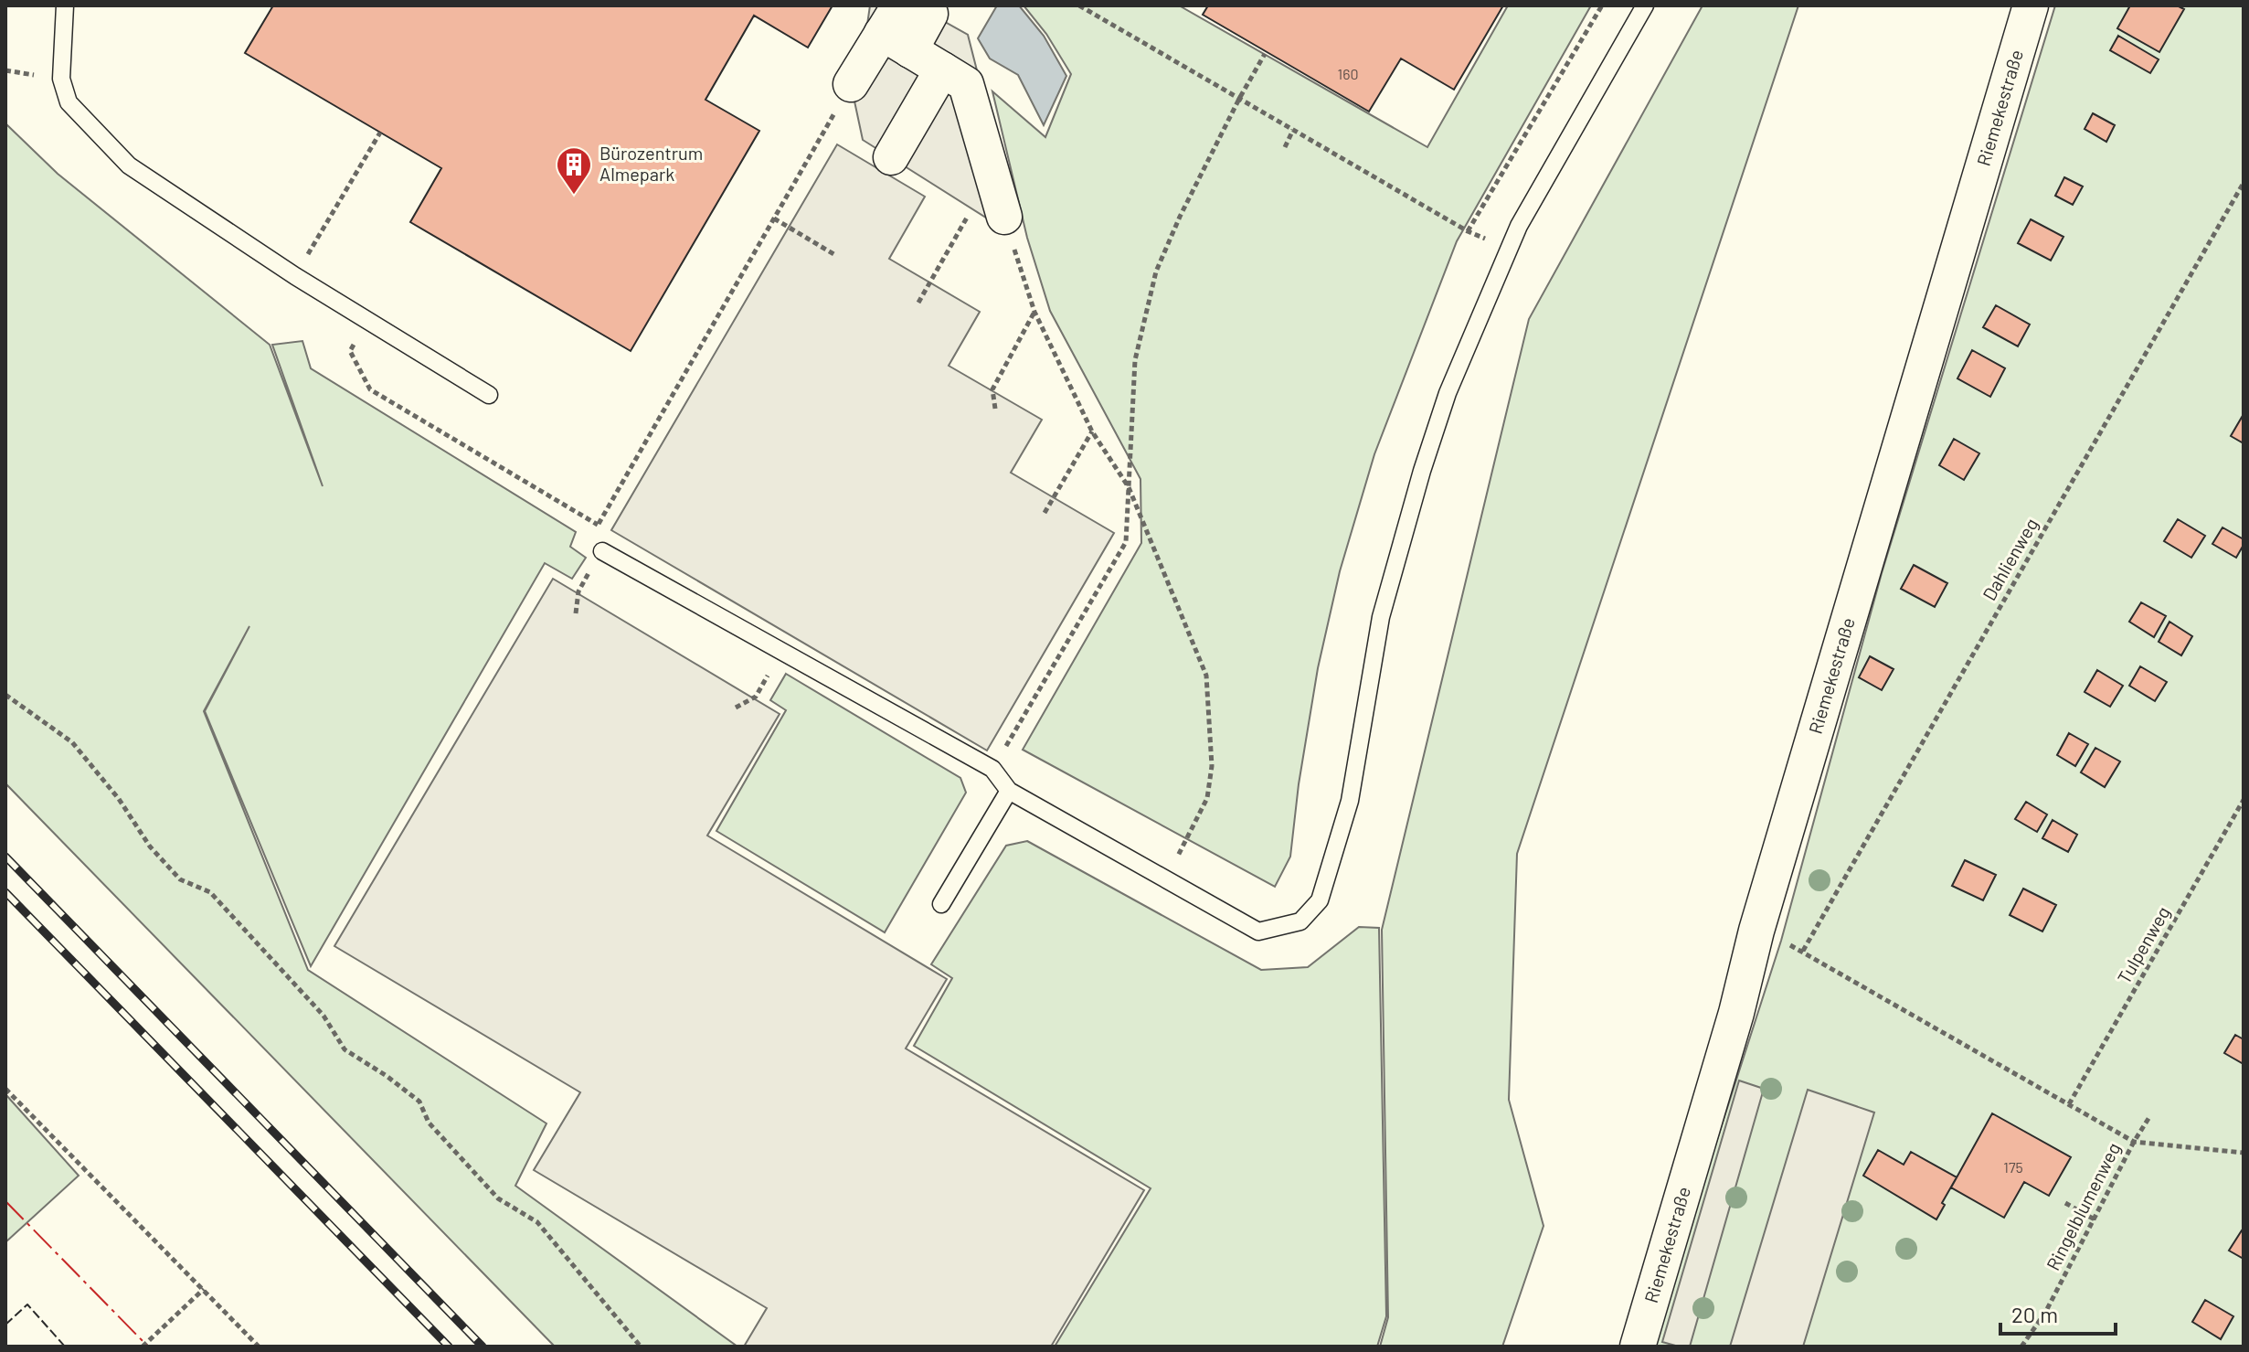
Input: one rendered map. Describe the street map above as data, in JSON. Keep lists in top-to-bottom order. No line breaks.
{"streets":{"street":["Riemekestraße"],"path":["Dahlienweg","Tulpenweg","Ringelblumenweg"]},"places":{"building":["Bürozentrum Almepark"]},"house_numbers":["160","175"],"scale_bar":"20 m"}
